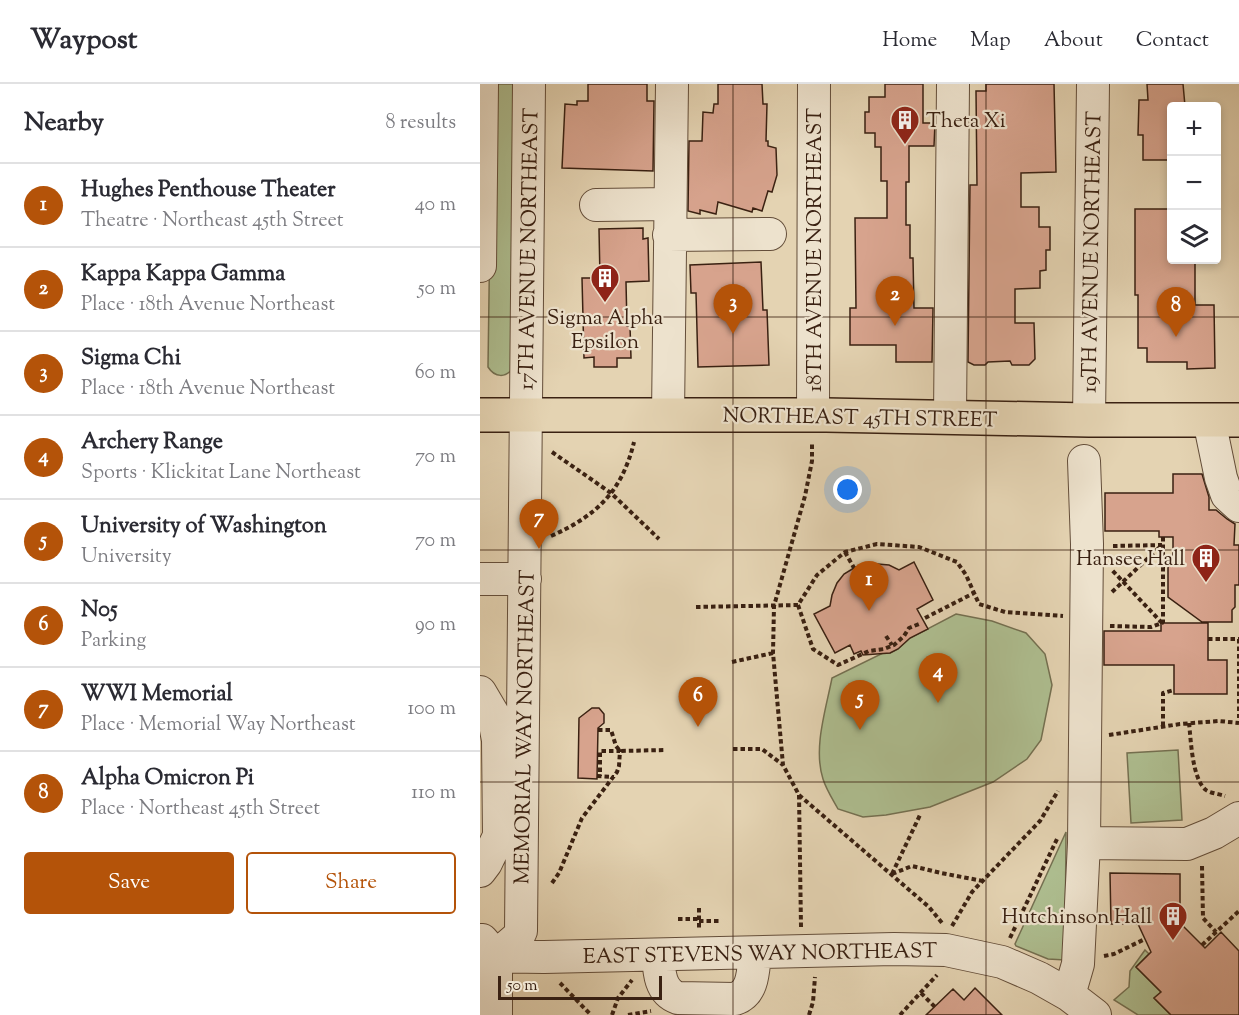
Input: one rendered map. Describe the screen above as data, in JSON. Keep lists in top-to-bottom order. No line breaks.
{"streets":{"main road":["NORTHEAST 45TH STREET"],"street":["17TH AVENUE NORTHEAST","18TH AVENUE NORTHEAST","19TH AVENUE NORTHEAST","MEMORIAL WAY NORTHEAST","EAST STEVENS WAY NORTHEAST"]},"crossings":[["17TH AVENUE NORTHEAST","NORTHEAST 45TH STREET"],["17TH AVENUE NORTHEAST","MEMORIAL WAY NORTHEAST"],["18TH AVENUE NORTHEAST","NORTHEAST 45TH STREET"],["19TH AVENUE NORTHEAST","NORTHEAST 45TH STREET"],["NORTHEAST 45TH STREET","MEMORIAL WAY NORTHEAST"],["MEMORIAL WAY NORTHEAST","EAST STEVENS WAY NORTHEAST"]],"places":{"building":["Theta Xi","Sigma Alpha Epsilon","Hansee Hall","Hutchinson Hall"]},"scale_bar":"50 m","page":{"header":"Waypost","nav":["Home","Map","About","Contact"],"heading":["Nearby","8 results"],"map_buttons":["+","−"],"list":[{"mark":"1","name":"Hughes Penthouse Theater","note":"Theatre · Northeast 45th Street","value":"40 m"},{"mark":"2","name":"Kappa Kappa Gamma","note":"Place · 18th Avenue Northeast","value":"50 m"},{"mark":"3","name":"Sigma Chi","note":"Place · 18th Avenue Northeast","value":"60 m"},{"mark":"4","name":"Archery Range","note":"Sports · Klickitat Lane Northeast","value":"70 m"},{"mark":"5","name":"University of Washington","note":"University","value":"70 m"},{"mark":"6","name":"N05","note":"Parking","value":"90 m"},{"mark":"7","name":"WWI Memorial","note":"Place · Memorial Way Northeast","value":"100 m"},{"mark":"8","name":"Alpha Omicron Pi","note":"Place · Northeast 45th Street","value":"110 m"}],"pins":["2","3","8","7","1","4","6","5"],"buttons":["Save","Share"],"scale":"50 m"}}
